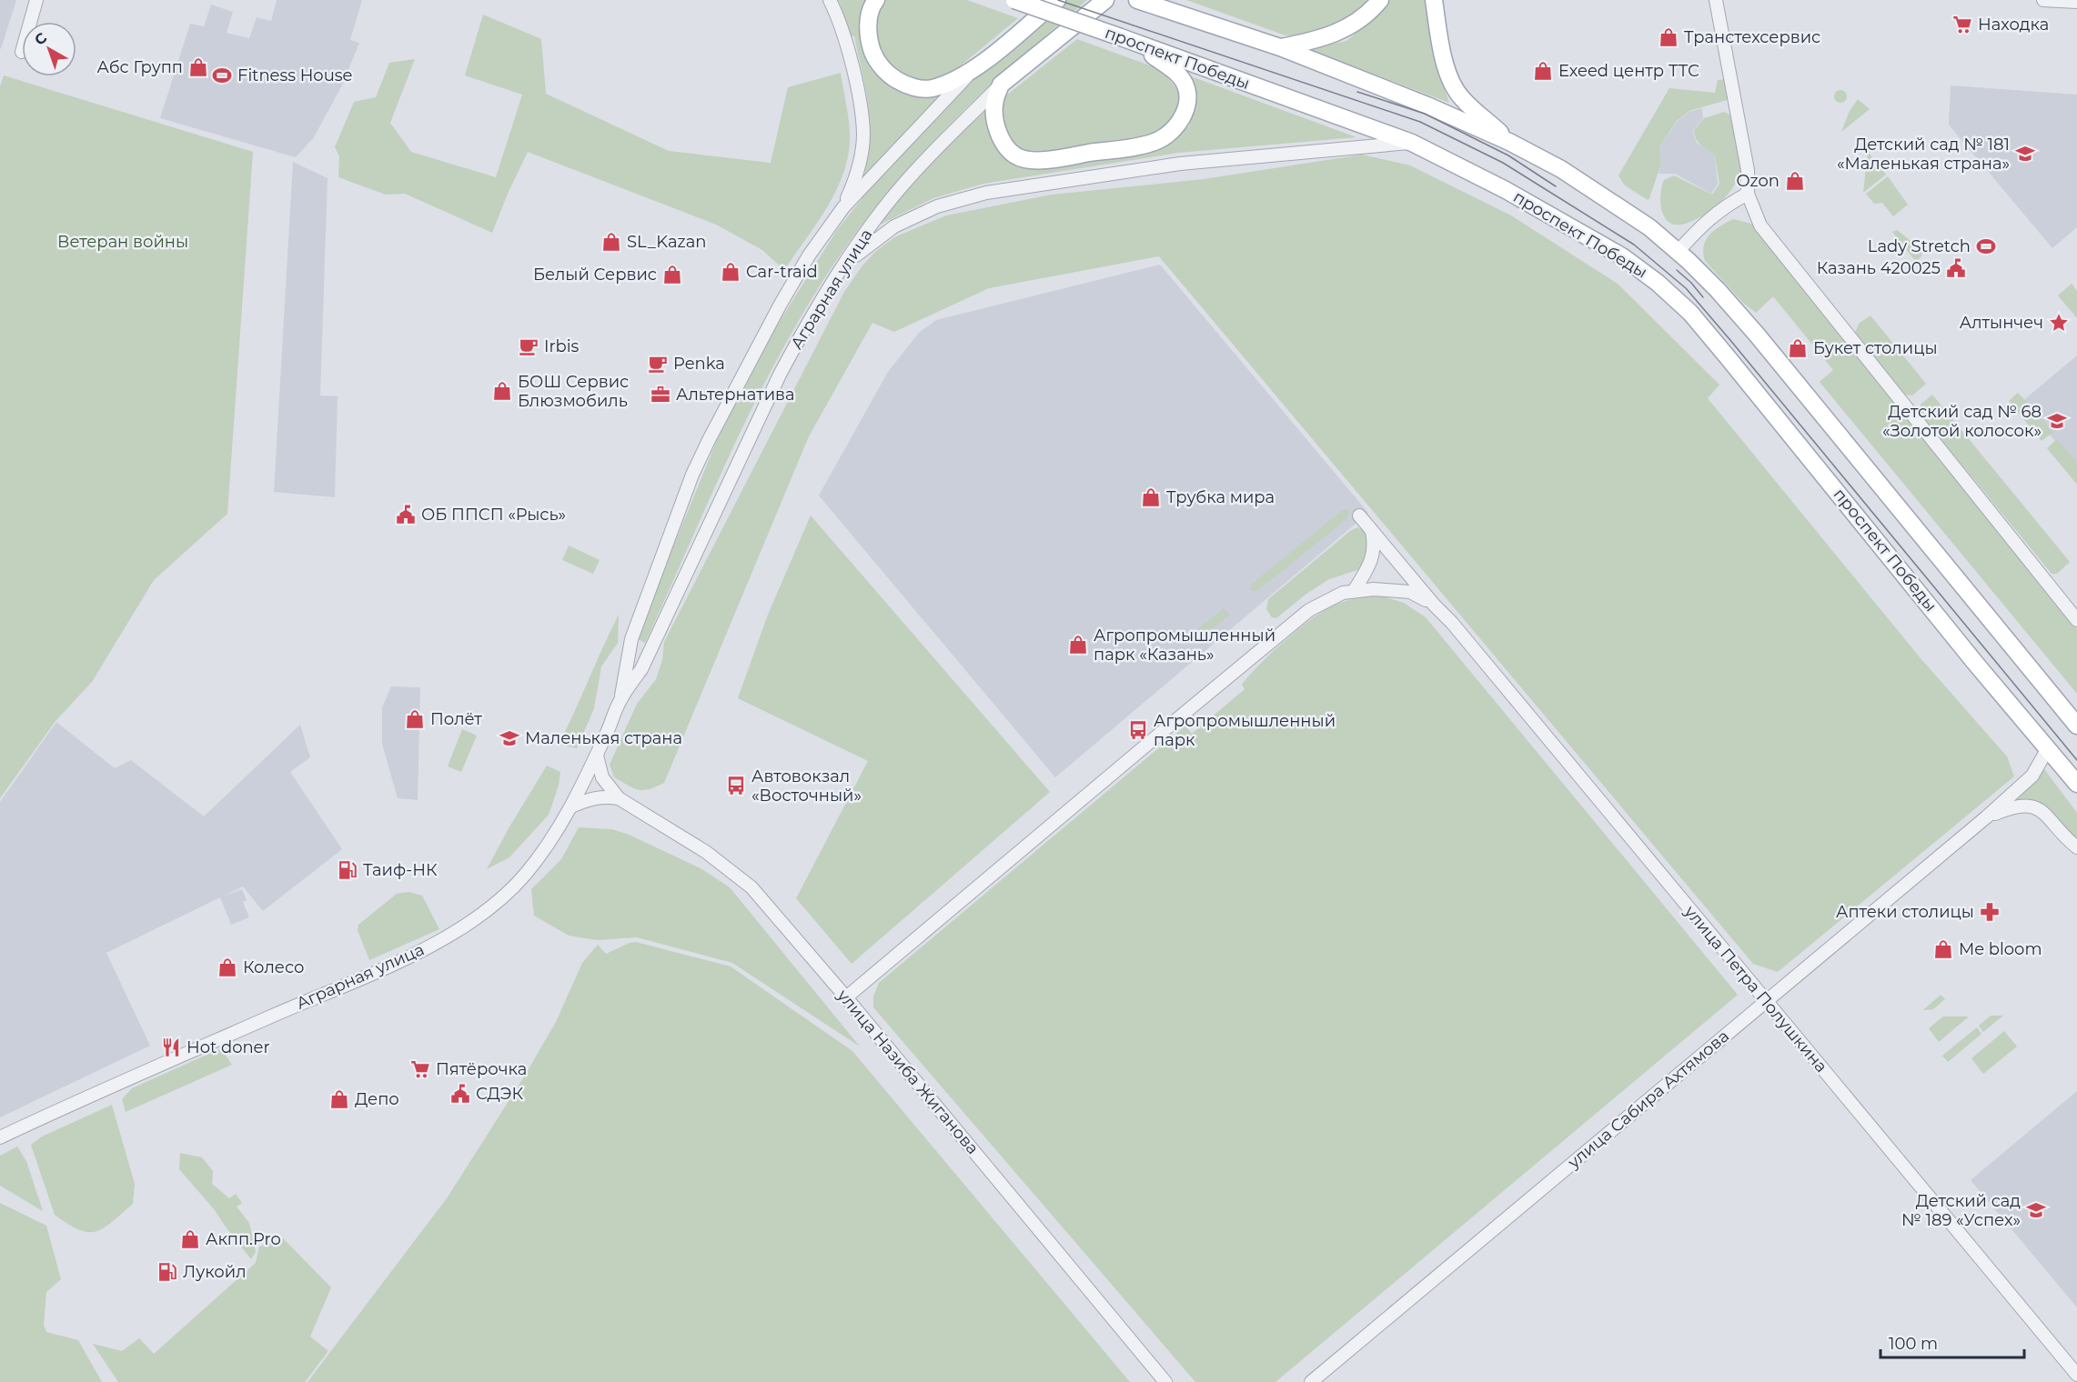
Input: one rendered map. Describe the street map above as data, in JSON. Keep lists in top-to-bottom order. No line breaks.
{"streets":{"main road":["проспект Победы","Аграрная улица"],"street":["улица Петра Полушкина","улица Назиба Жиганова","улица Сабира Ахтямова"]},"crossings":[["проспект Победы","улица Сабира Ахтямова"],["Аграрная улица","улица Назиба Жиганова"],["улица Петра Полушкина","улица Сабира Ахтямова"]],"parks":["Ветеран войны"],"places":{"supermarket":["Находка","Пятёрочка"],"shop":["Транстехсервис","Абс Групп","Exeed центр ТТС","Ozon","SL_Kazan","Car-traid","Белый Сервис","Букет столицы","БОШ Сервис Блюзмобиль","Трубка мира","Агропромышленный парк «Казань»","Полёт","Me bloom","Колесо","Депо","Акпп.Pro"],"sports":["Fitness House","Lady Stretch"],"school or university":["Детский сад № 181 «Маленькая страна»","Детский сад № 68 «Золотой колосок»","Маленькая страна","Детский сад № 189 «Успех»"],"public building":["Казань 420025","ОБ ППСП «Рысь»","СДЭК"],"place":["Алтынчеч"],"cafe":["Irbis","Penka"],"office":["Альтернатива"],"bus stop":["Агропромышленный парк","Автовокзал «Восточный»"],"fuel station":["Таиф-НК","Лукойл"],"pharmacy":["Аптеки столицы"],"restaurant":["Hot doner"]},"scale_bar":"100 m","north":"top left"}
